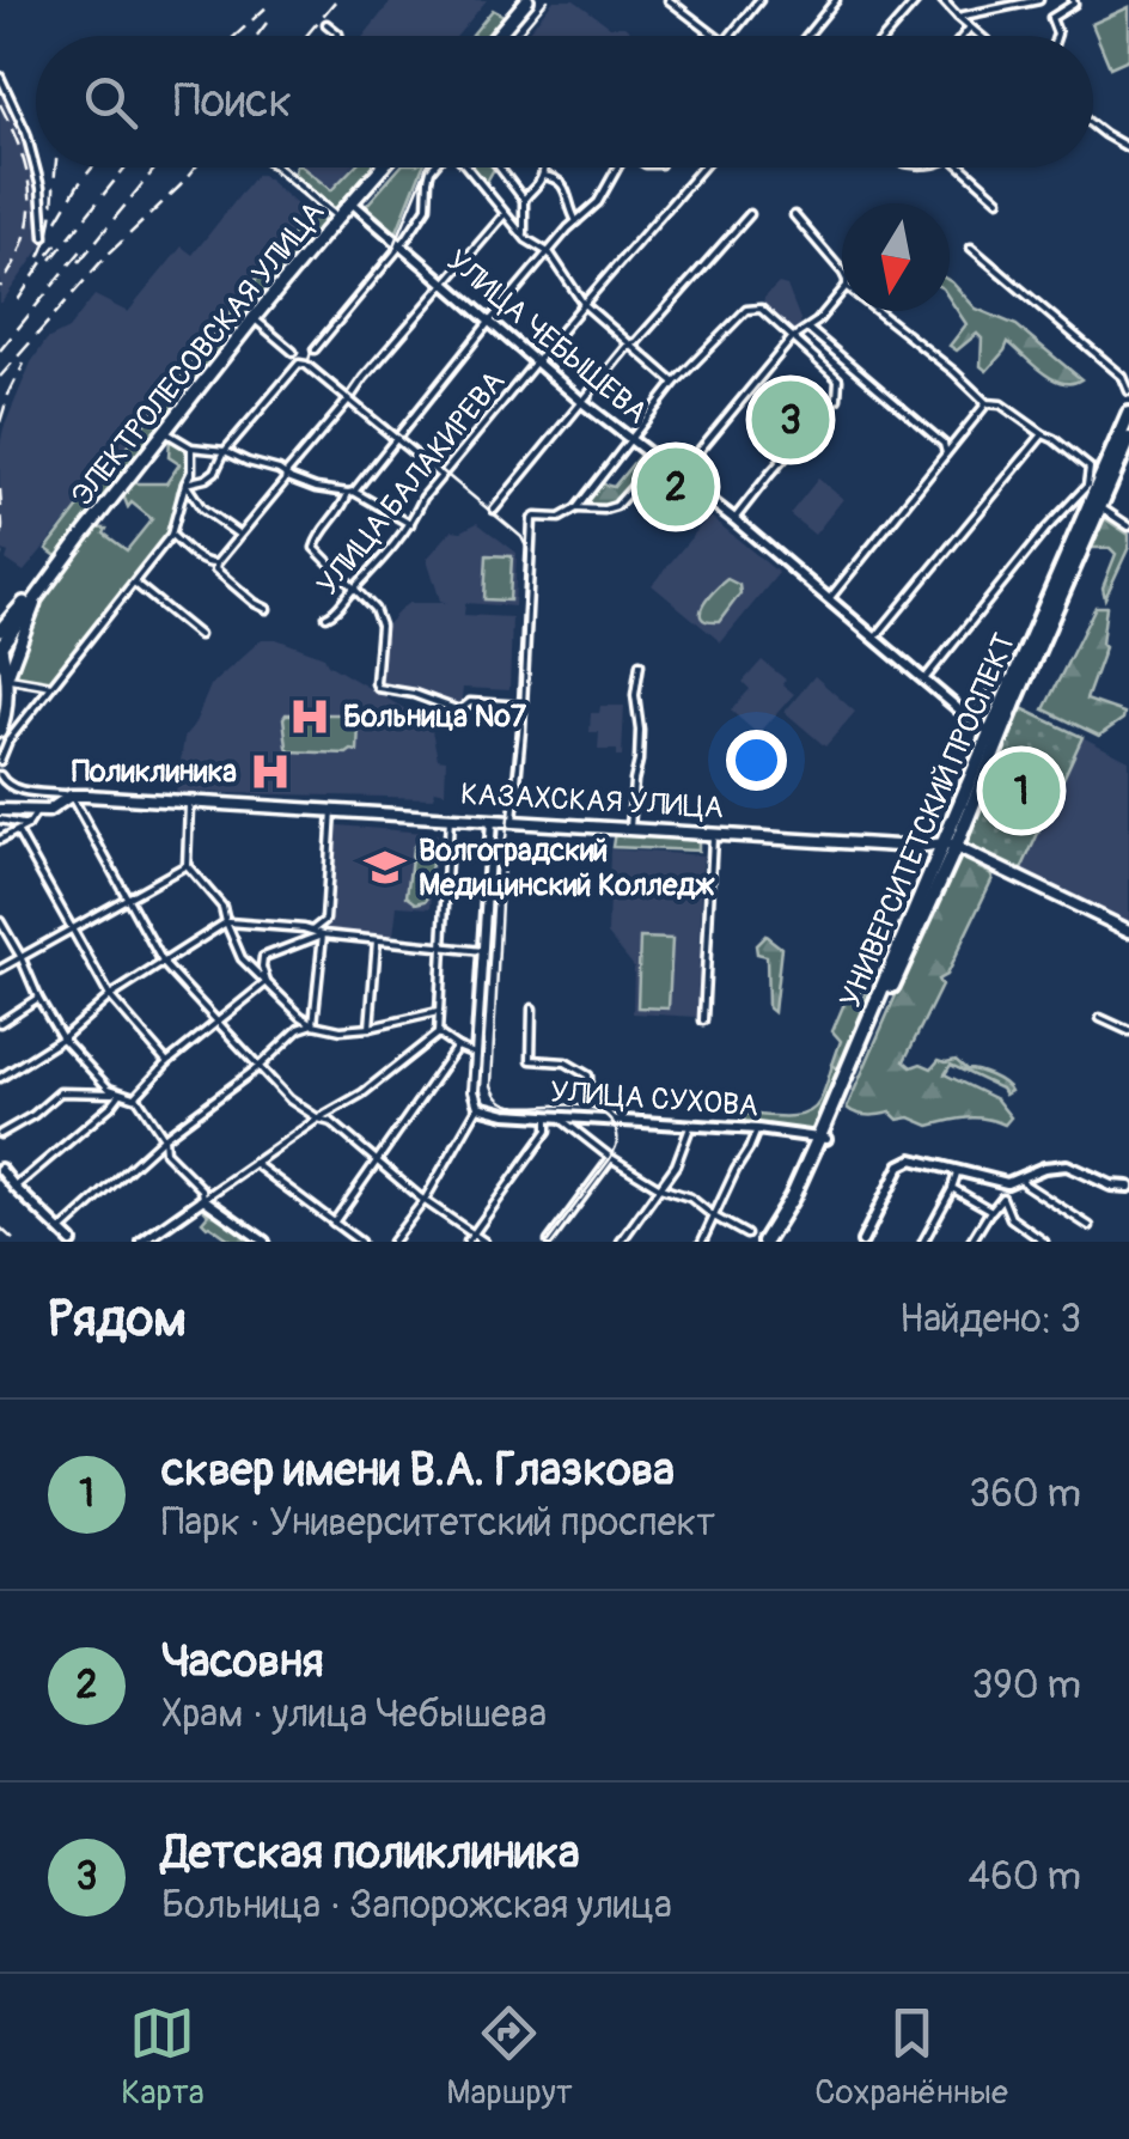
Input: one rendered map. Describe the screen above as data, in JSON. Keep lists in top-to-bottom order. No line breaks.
{"streets":{"highway":["УНИВЕРСИТЕТСКИЙ ПРОСПЕКТ"],"main road":["ЭЛЕКТРОЛЕСОВСКАЯ УЛИЦА","КАЗАХСКАЯ УЛИЦА"],"street":["УЛИЦА ЧЕБЫШЕВА","УЛИЦА БАЛАКИРЕВА","УЛИЦА СУХОВА"]},"crossings":[["УЛИЦА ЧЕБЫШЕВА","ЭЛЕКТРОЛЕСОВСКАЯ УЛИЦА"],["УЛИЦА ЧЕБЫШЕВА","УЛИЦА БАЛАКИРЕВА"],["УЛИЦА ЧЕБЫШЕВА","УНИВЕРСИТЕТСКИЙ ПРОСПЕКТ"],["КАЗАХСКАЯ УЛИЦА","УНИВЕРСИТЕТСКИЙ ПРОСПЕКТ"],["УНИВЕРСИТЕТСКИЙ ПРОСПЕКТ","УЛИЦА СУХОВА"]],"places":{"hospital":["Больница №7","Поликлиника"],"school or university":["Волгоградский Медицинский Колледж"]},"north":"bottom","page":{"search":"Поиск","pins":["3","2","1"],"heading":["Рядом","Найдено: 3"],"list":[{"mark":"1","name":"сквер имени В.А. Глазкова","note":"Парк · Университетский проспект","value":"360 m"},{"mark":"2","name":"Часовня","note":"Храм · улица Чебышева","value":"390 m"},{"mark":"3","name":"Детская поликлиника","note":"Больница · Запорожская улица","value":"460 m"}],"nav":["Карта","Маршрут","Сохранённые"]}}
